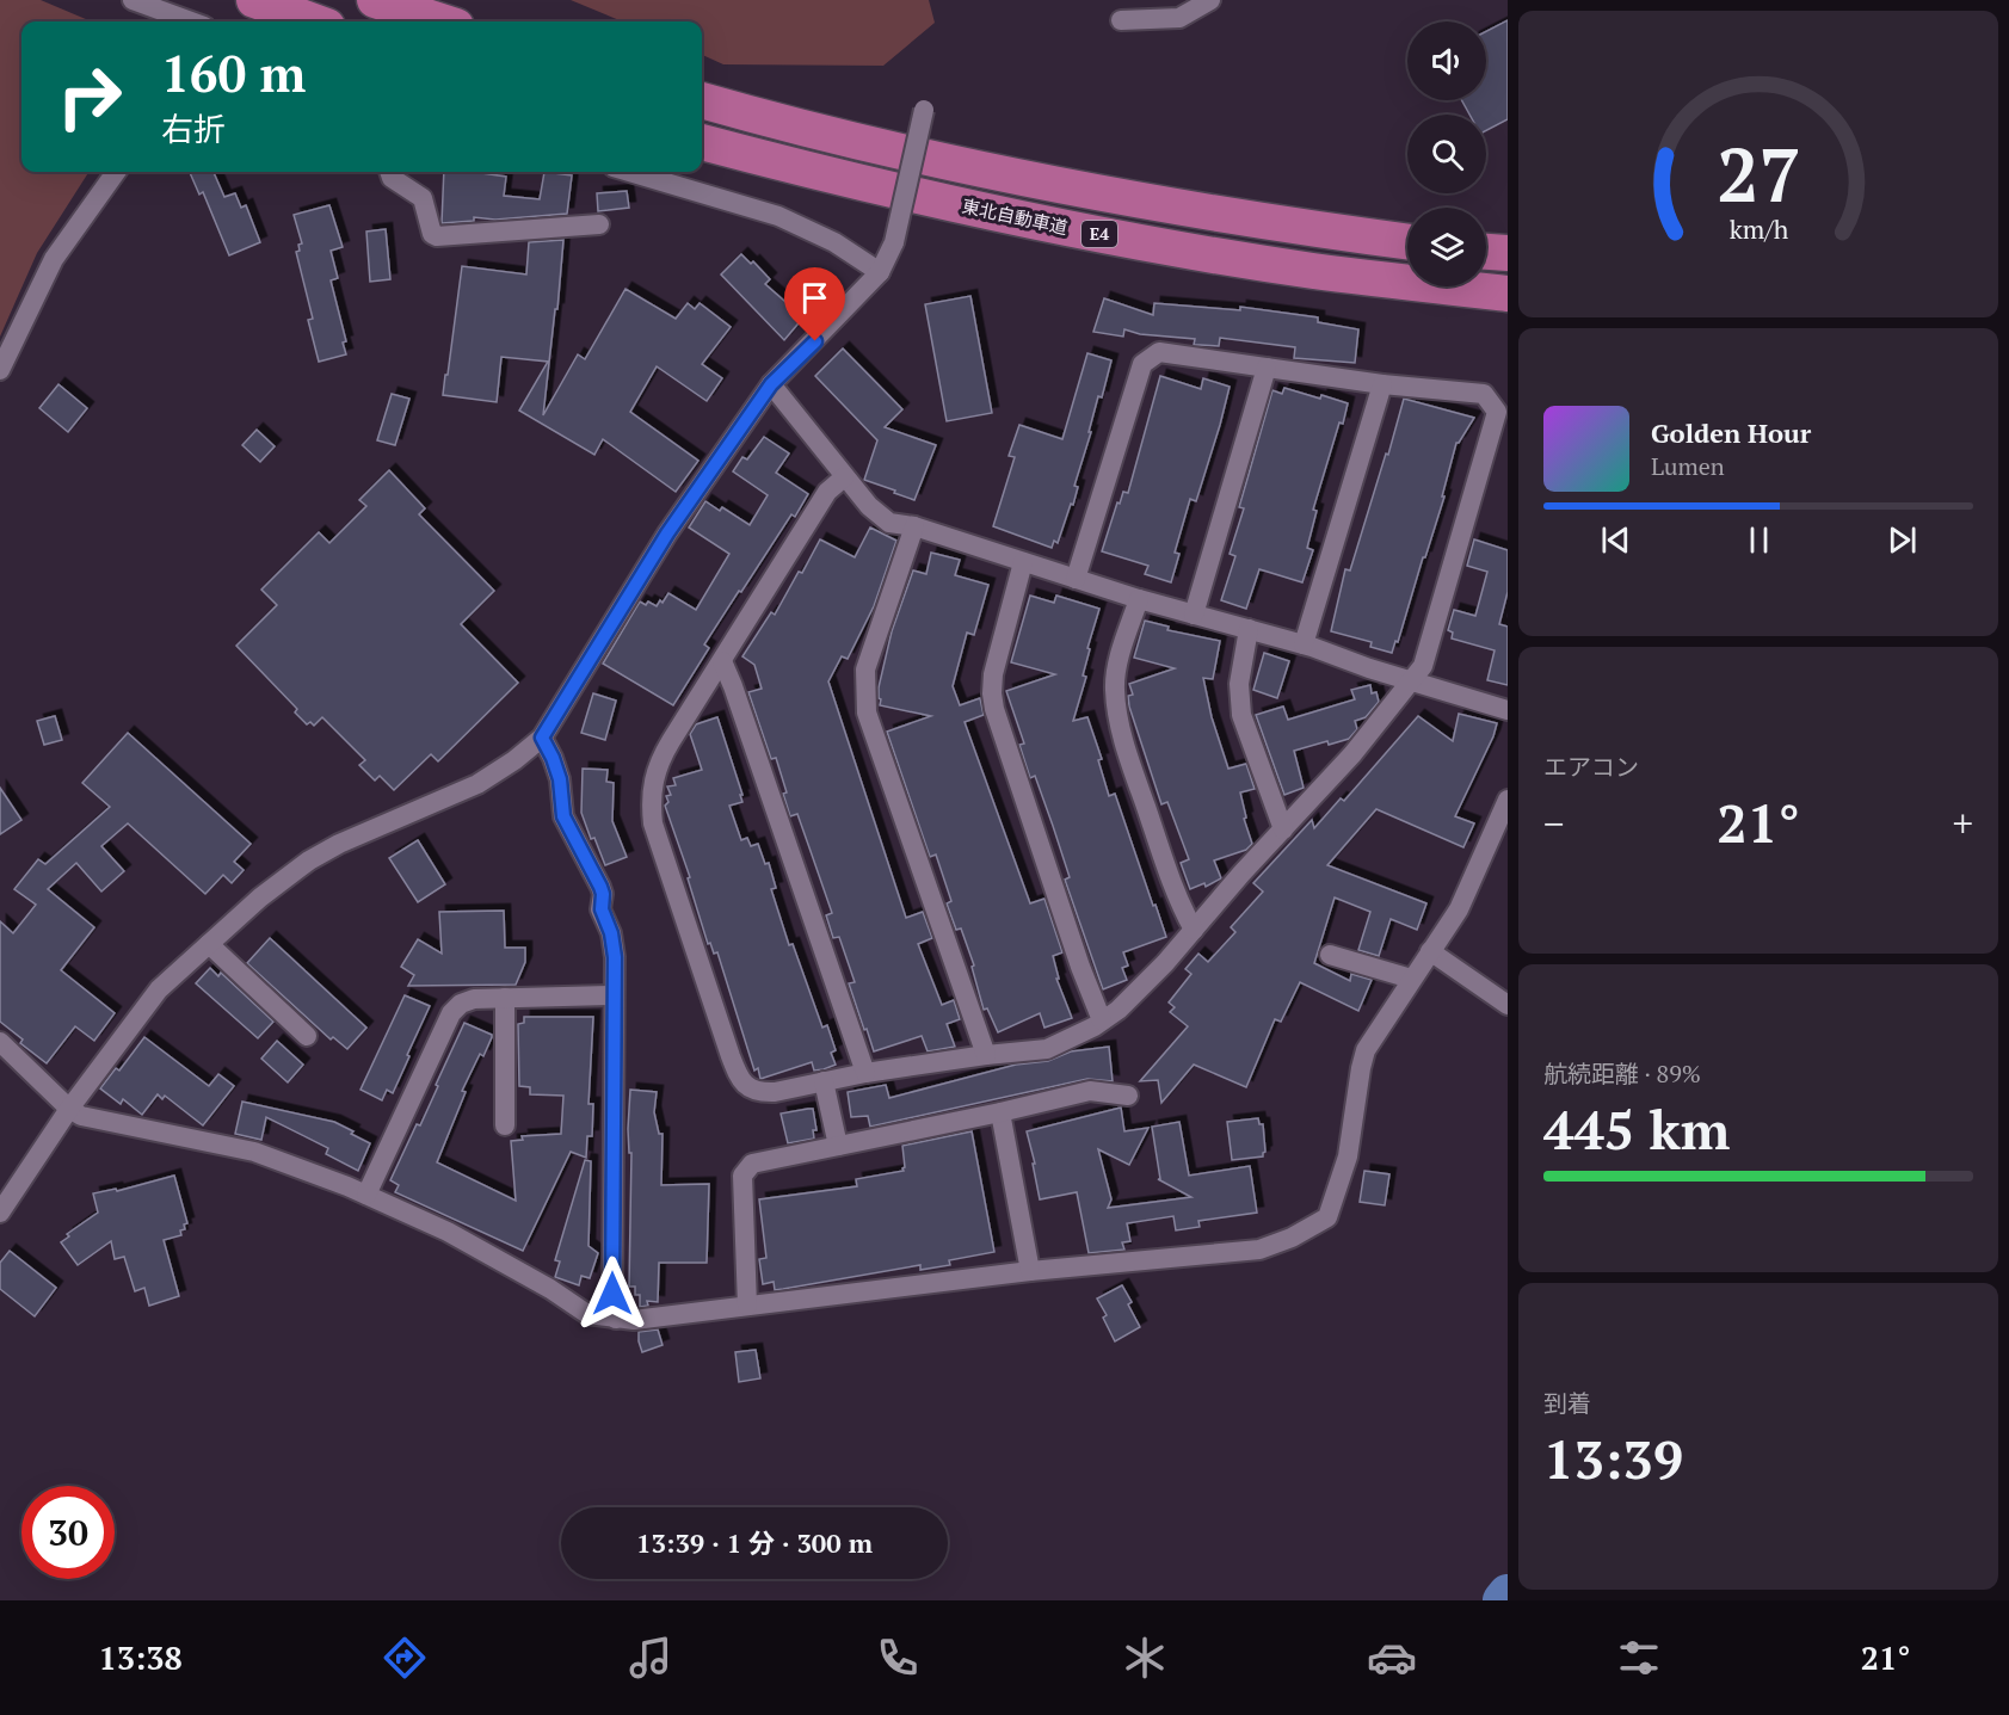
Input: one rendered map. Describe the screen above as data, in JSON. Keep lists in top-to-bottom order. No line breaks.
{"streets":{"highway":["東北自動車道","E4"]},"page":{"turn":["160 m","右折"],"song":["Golden Hour","Lumen"],"tile":["エアコン",["航続距離 · 89%","445 km"],["到着","13:39"]],"heat":["−","21°","+"],"limit":"30","trip":"13:39 · 1 分 · 300 m","tabs":["13:38","21°"],"gauge":["27","km/h"]}}
